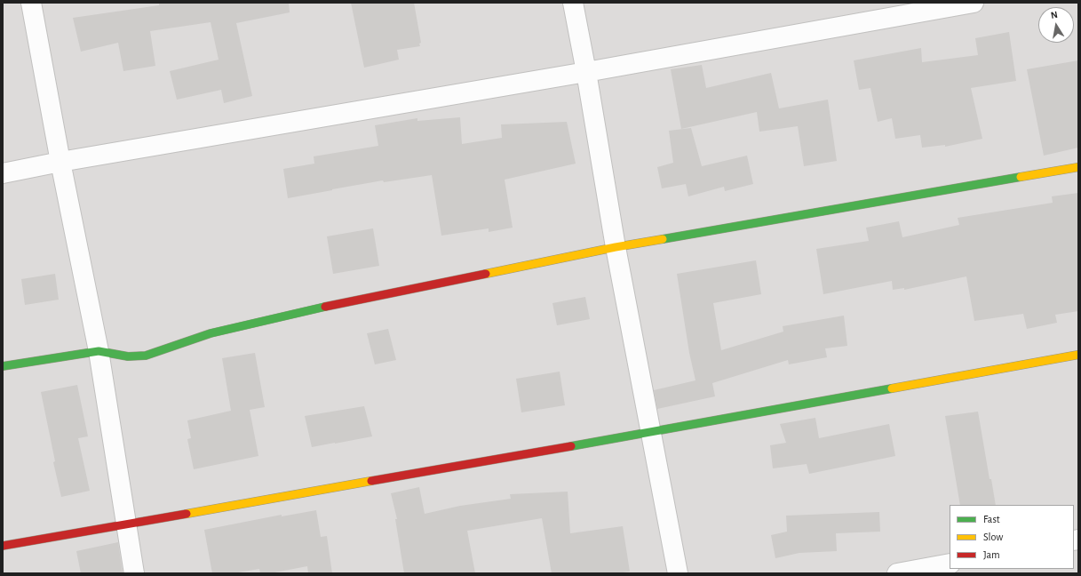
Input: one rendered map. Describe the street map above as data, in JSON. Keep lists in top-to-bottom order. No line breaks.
{"legend":["Fast","Slow","Jam"],"north":"top"}
